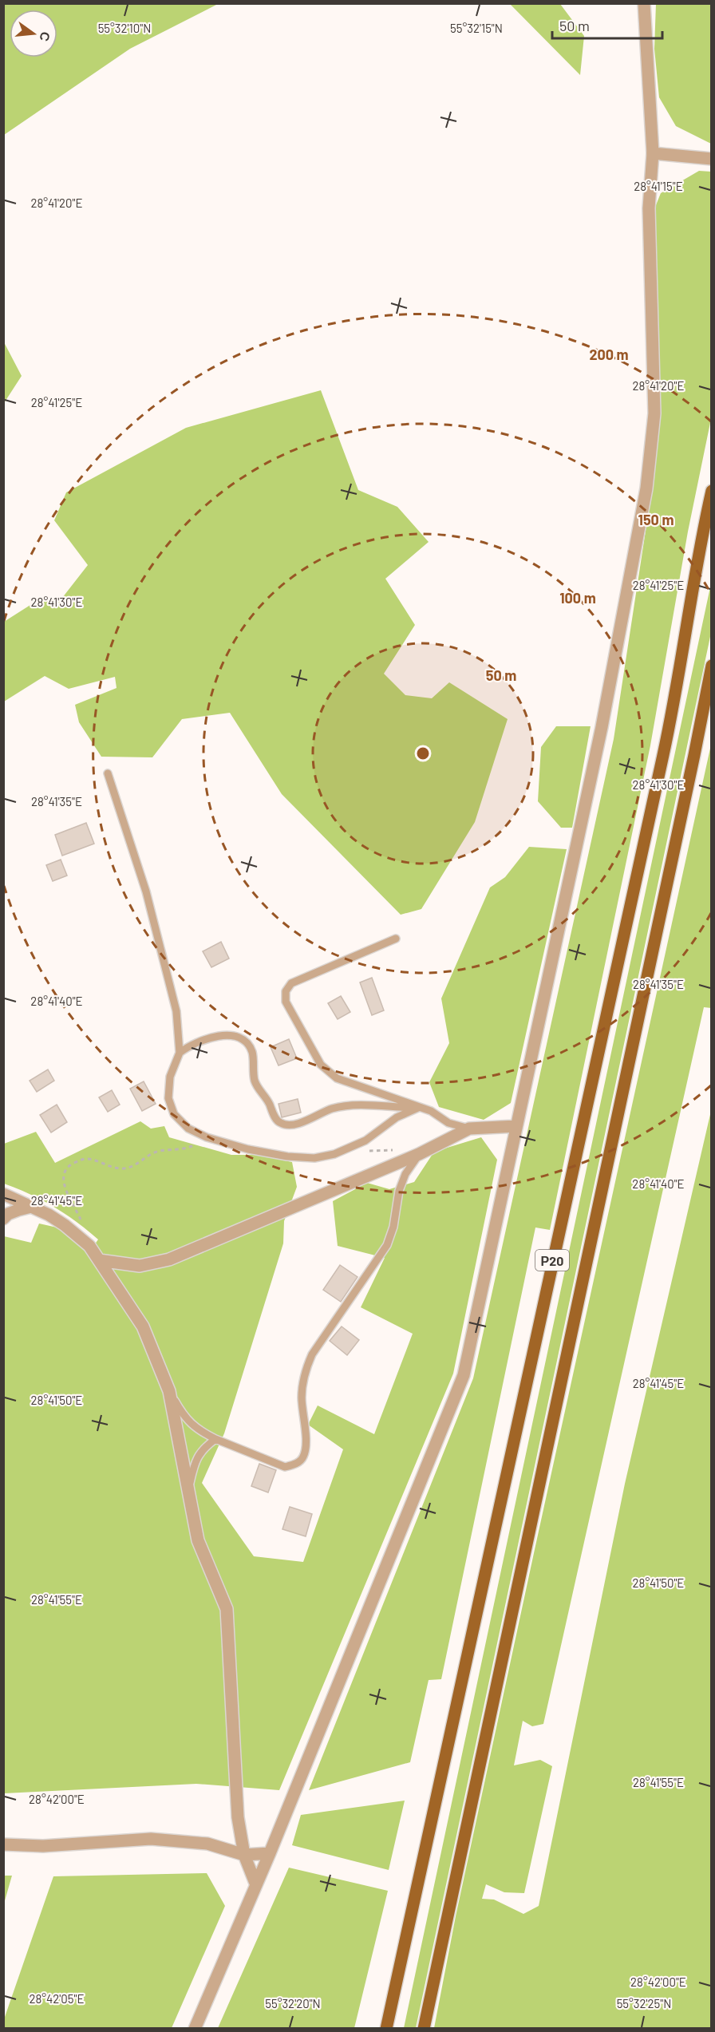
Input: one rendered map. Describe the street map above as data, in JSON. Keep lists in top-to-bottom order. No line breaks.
{"streets":{"main road":["Р20"]},"scale_bar":"50 m","north":"right","coordinates":["55°32'10\"N","55°32'15\"N","28°41'15\"E","28°41'20\"E","28°41'25\"E","28°41'30\"E","28°41'35\"E","28°41'40\"E","28°41'45\"E","28°41'50\"E","28°41'55\"E","28°42'00\"E","28°42'05\"E","55°32'20\"N","55°32'25\"N"],"rings":["200 m","150 m","100 m","50 m"]}
